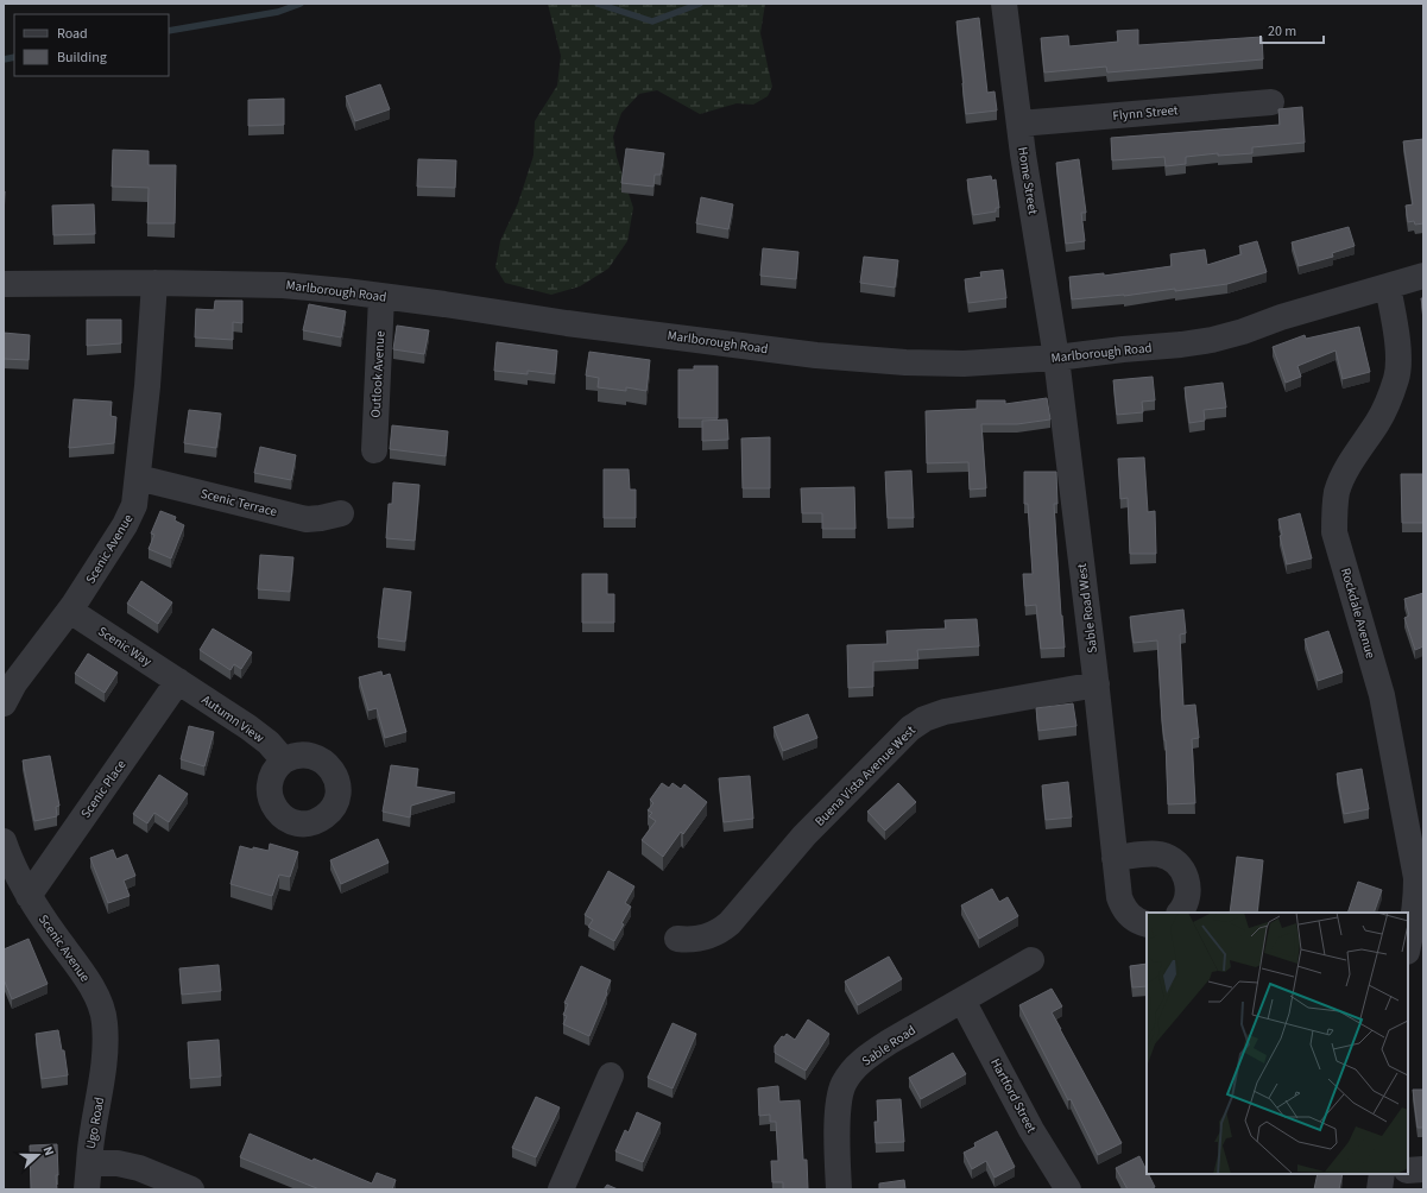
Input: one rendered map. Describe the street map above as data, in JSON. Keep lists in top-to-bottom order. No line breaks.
{"streets":{"street":["Flynn Street","Home Street","Marlborough Road","Outlook Avenue","Scenic Terrace","Scenic Avenue","Sable Road West","Rockdale Avenue","Scenic Way","Autumn View","Buena Vista Avenue West","Scenic Place","Sable Road","Hartford Street","Ugo Road"]},"crossings":[["Flynn Street","Home Street"],["Home Street","Marlborough Road"],["Home Street","Sable Road West"],["Marlborough Road","Outlook Avenue"],["Marlborough Road","Scenic Avenue"],["Marlborough Road","Sable Road West"],["Marlborough Road","Rockdale Avenue"],["Scenic Terrace","Scenic Avenue"],["Scenic Avenue","Scenic Way"],["Scenic Avenue","Scenic Place"],["Scenic Avenue","Ugo Road"],["Sable Road West","Buena Vista Avenue West"],["Scenic Way","Autumn View"],["Scenic Way","Scenic Place"],["Autumn View","Scenic Place"],["Sable Road","Hartford Street"]],"legend":["Road","Building"],"scale_bar":"20 m","north":"right"}
